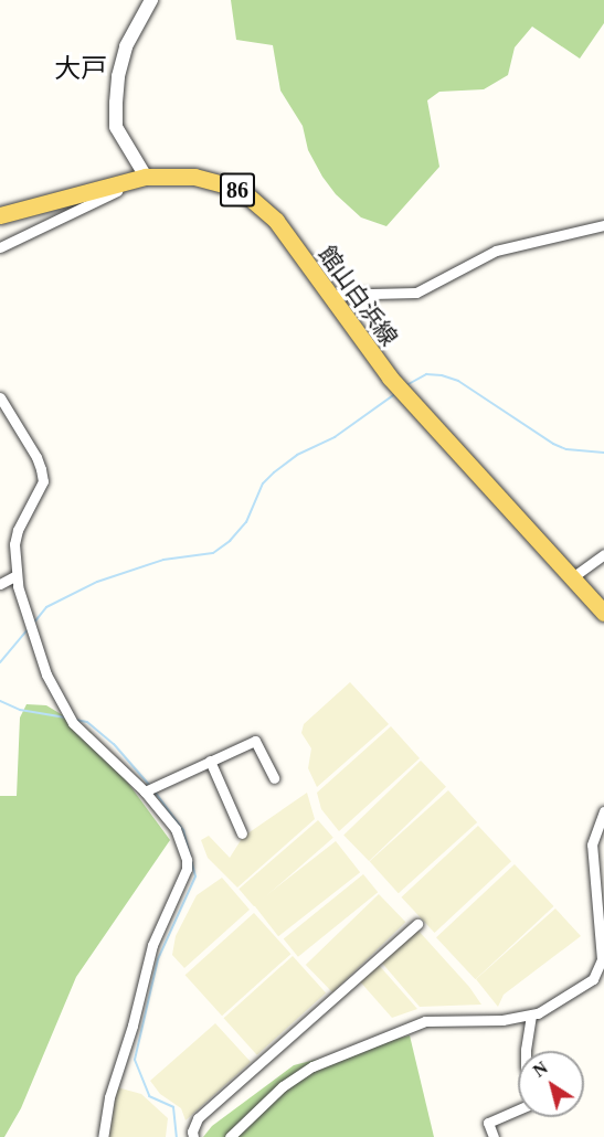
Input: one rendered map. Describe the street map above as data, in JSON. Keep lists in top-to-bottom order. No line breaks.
{"streets":{"main road":["86","館山白浜線"]},"districts":["大戸"],"north":"top left"}
